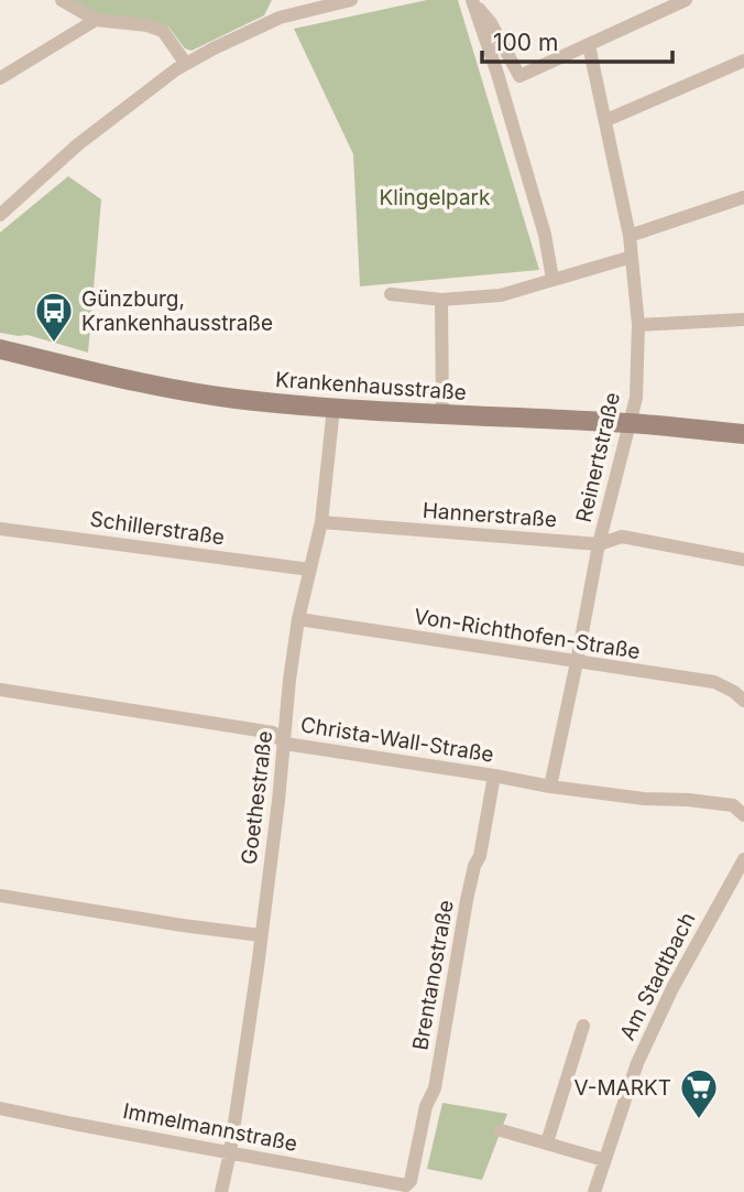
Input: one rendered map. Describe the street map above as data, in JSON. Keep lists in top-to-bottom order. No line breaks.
{"streets":{"street":["Krankenhausstraße","Reinertstraße","Hannerstraße","Schillerstraße","Von-Richthofen-Straße","Christa-Wall-Straße","Goethestraße","Brentanostraße","Am Stadtbach","Immelmannstraße"]},"crossings":[["Krankenhausstraße","Reinertstraße"],["Krankenhausstraße","Goethestraße"],["Reinertstraße","Hannerstraße"],["Reinertstraße","Von-Richthofen-Straße"],["Reinertstraße","Christa-Wall-Straße"],["Hannerstraße","Goethestraße"],["Schillerstraße","Goethestraße"],["Von-Richthofen-Straße","Goethestraße"],["Christa-Wall-Straße","Goethestraße"],["Christa-Wall-Straße","Brentanostraße"],["Goethestraße","Immelmannstraße"],["Brentanostraße","Immelmannstraße"]],"parks":["Klingelpark"],"places":{"bus stop":["Günzburg, Krankenhausstraße"],"supermarket":["V-MARKT"]},"scale_bar":"100 m"}
